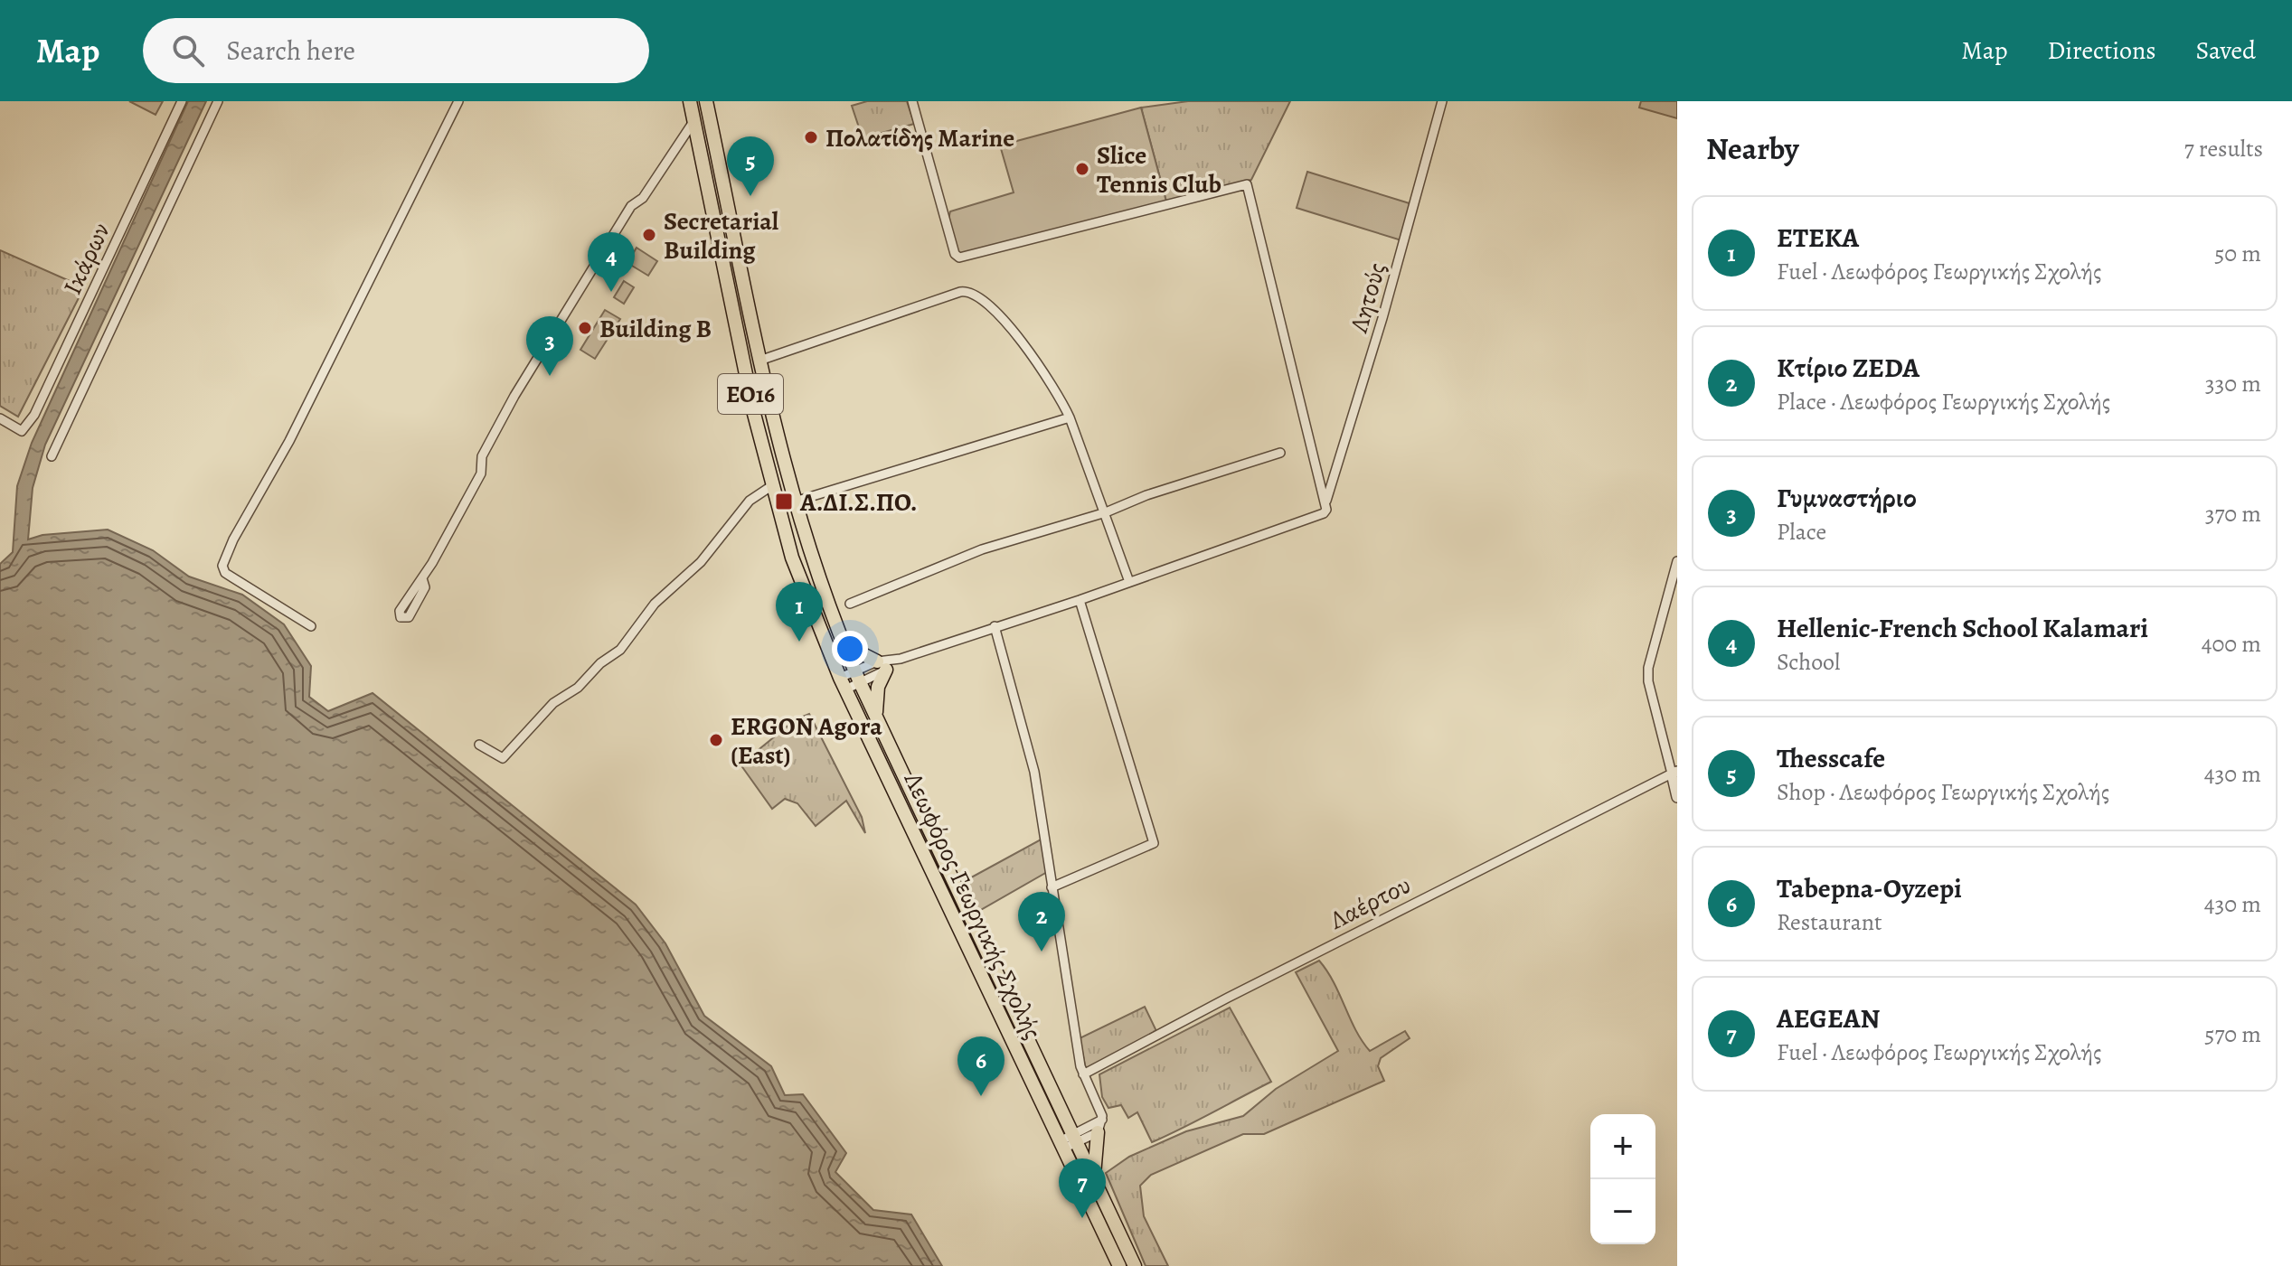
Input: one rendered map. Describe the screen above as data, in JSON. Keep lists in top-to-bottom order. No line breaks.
{"streets":{"main road":["ΕΟ16","Λεωφόρος Γεωργικής Σχολής"],"street":["Ικάρων","Λητούς","Λαέρτου"]},"crossings":[["ΕΟ16","Λεωφόρος Γεωργικής Σχολής"]],"places":{"other":["Πολατίδης Marine","Slice Tennis Club","Secretarial Building","Building B","ERGON Agora (East)"],"transit":["Α.ΔΙ.Σ.ΠΟ."]},"page":{"header":"Map","search":"Search here","nav":["Map","Directions","Saved"],"heading":["Nearby","7 results"],"pins":["5","4","3","1","2","6","7"],"list":[{"mark":"1","name":"ΕΤΕΚΑ","note":"Fuel · Λεωφόρος Γεωργικής Σχολής","value":"50 m"},{"mark":"2","name":"Κτίριο ZEDA","note":"Place · Λεωφόρος Γεωργικής Σχολής","value":"330 m"},{"mark":"3","name":"Γυμναστήριο","note":"Place","value":"370 m"},{"mark":"4","name":"Hellenic-French School Kalamari","note":"School","value":"400 m"},{"mark":"5","name":"Thesscafe","note":"Shop · Λεωφόρος Γεωργικής Σχολής","value":"430 m"},{"mark":"6","name":"Tabepna-Oyzepi","note":"Restaurant","value":"430 m"},{"mark":"7","name":"AEGEAN","note":"Fuel · Λεωφόρος Γεωργικής Σχολής","value":"570 m"}],"map_buttons":["+","−"]}}
